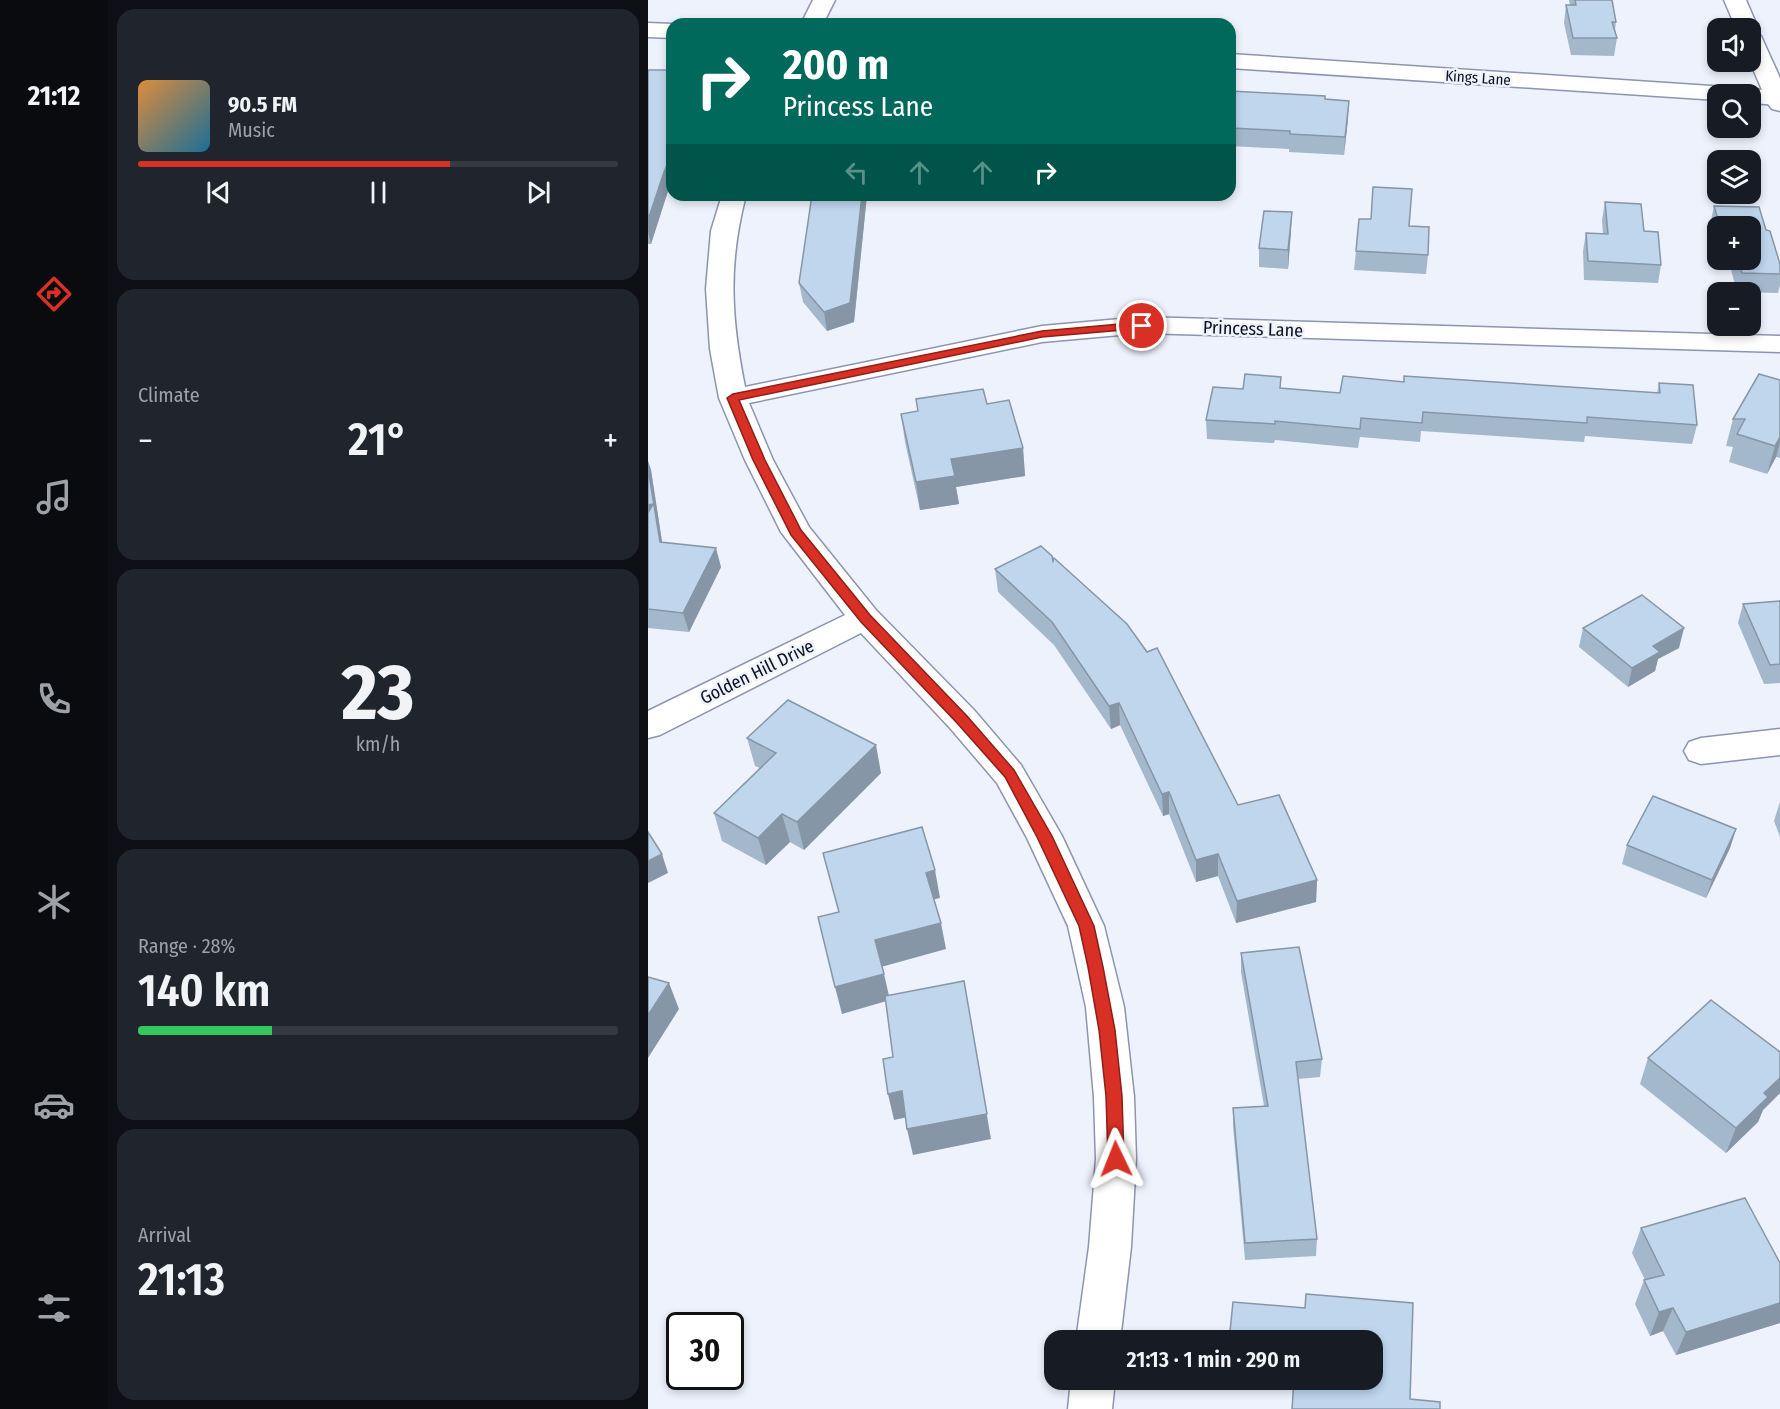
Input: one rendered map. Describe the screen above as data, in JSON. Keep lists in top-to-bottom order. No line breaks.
{"streets":{"street":["Kings Lane","Princess Lane","Golden Hill Drive"]},"page":{"tabs":"21:12","map_buttons":["+","−"],"turn":["200 m","Princess Lane"],"song":["90.5 FM","Music"],"tile":["Climate",["23","km/h"],["Range · 28%","140 km"],["Arrival","21:13"]],"heat":["−","21°","+"],"limit":"30","trip":"21:13 · 1 min · 290 m"}}
